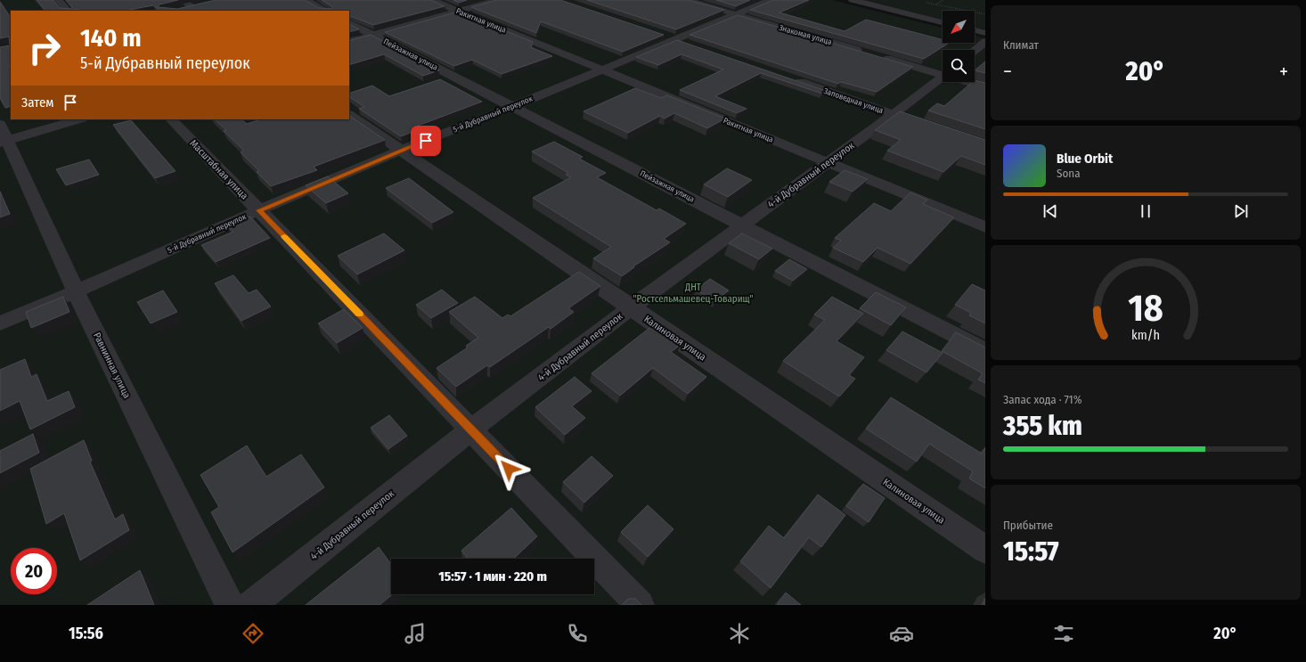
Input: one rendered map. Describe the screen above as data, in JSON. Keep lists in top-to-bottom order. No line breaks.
{"streets":{"street":["Ракитная улица","Знакомая улица","Пейзажная улица","Заповедная улица","5-й Дубравный переулок","Масштабная улица","4-й Дубравный переулок","Калиновая улица","Равнинная улица"]},"crossings":[["Ракитная улица","5-й Дубравный переулок"],["Ракитная улица","4-й Дубравный переулок"],["Знакомая улица","5-й Дубравный переулок"],["Пейзажная улица","5-й Дубравный переулок"],["Пейзажная улица","4-й Дубравный переулок"],["Заповедная улица","4-й Дубравный переулок"],["5-й Дубравный переулок","Масштабная улица"],["5-й Дубравный переулок","Калиновая улица"],["5-й Дубравный переулок","Равнинная улица"],["Масштабная улица","4-й Дубравный переулок"],["4-й Дубравный переулок","Калиновая улица"]],"parks":["ДНТ \"Ростсельмашевец-Товарищ\""],"north":"bottom left","page":{"tile":["Климат",["Запас хода · 71%","355 km"],["Прибытие","15:57"]],"turn":["140 m","5-й Дубравный переулок"],"heat":["−","20°","+"],"then":"Затем","song":["Blue Orbit","Sona"],"limit":"20","trip":"15:57 · 1 мин · 220 m","tabs":["15:56","20°"],"gauge":["18","km/h"]}}
